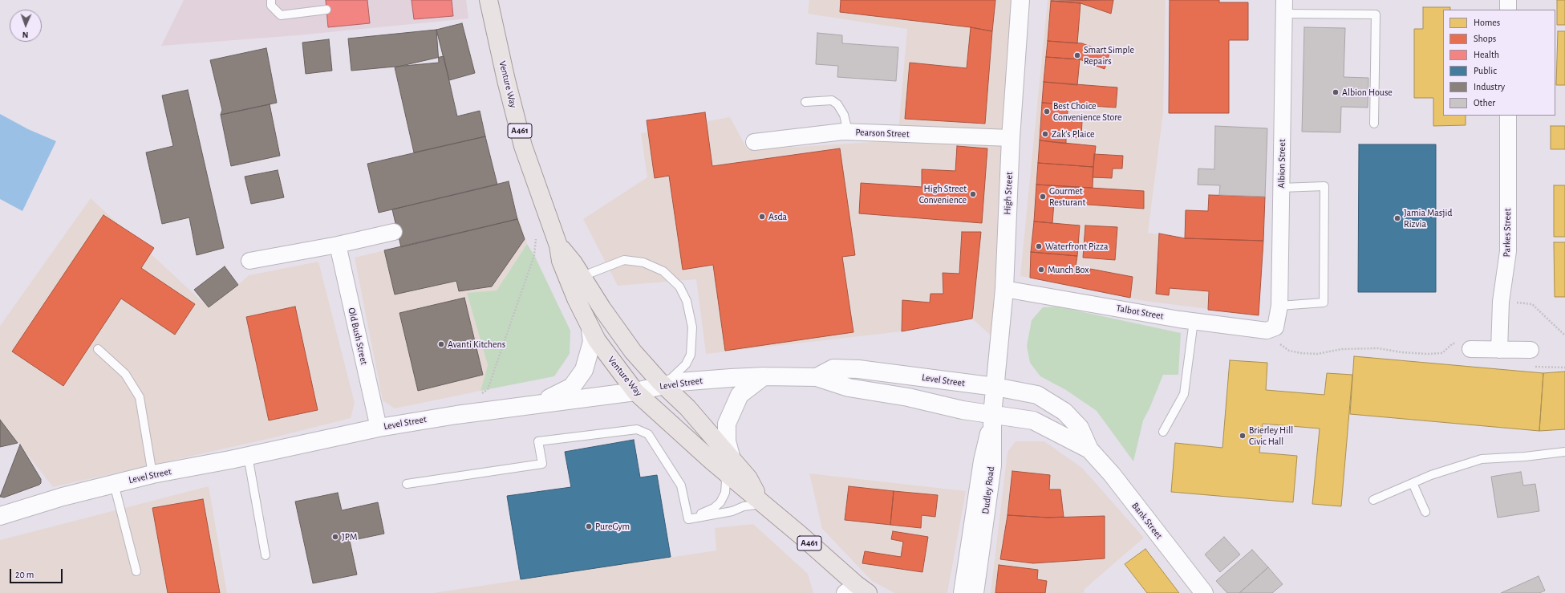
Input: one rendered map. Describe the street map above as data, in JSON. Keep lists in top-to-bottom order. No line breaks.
{"streets":{"main road":["Venture Way","A461"],"street":["Pearson Street","Albion Street","High Street","Parkes Street","Talbot Street","Old Bush Street","Level Street","Dudley Road","Bank Street"]},"crossings":[["Venture Way","Level Street"],["Pearson Street","High Street"],["Albion Street","Talbot Street"],["High Street","Talbot Street"],["High Street","Level Street"],["High Street","Dudley Road"],["High Street","Bank Street"],["Old Bush Street","Level Street"],["Level Street","Dudley Road"],["Level Street","Bank Street"],["Dudley Road","Bank Street"]],"places":["Smart Simple Repairs","Albion House","Best Choice Convenience Store","Zak's Plaice","High Street Convenience","Gourmet Resturant","Asda","Jamia Masjid Rizvia","Waterfront Pizza","Munch Box","Avanti Kitchens","Brierley Hill Civic Hall","PureGym","JPM"],"legend":["Homes","Shops","Health","Public","Industry","Other"],"scale_bar":"20 m","north":"bottom"}
